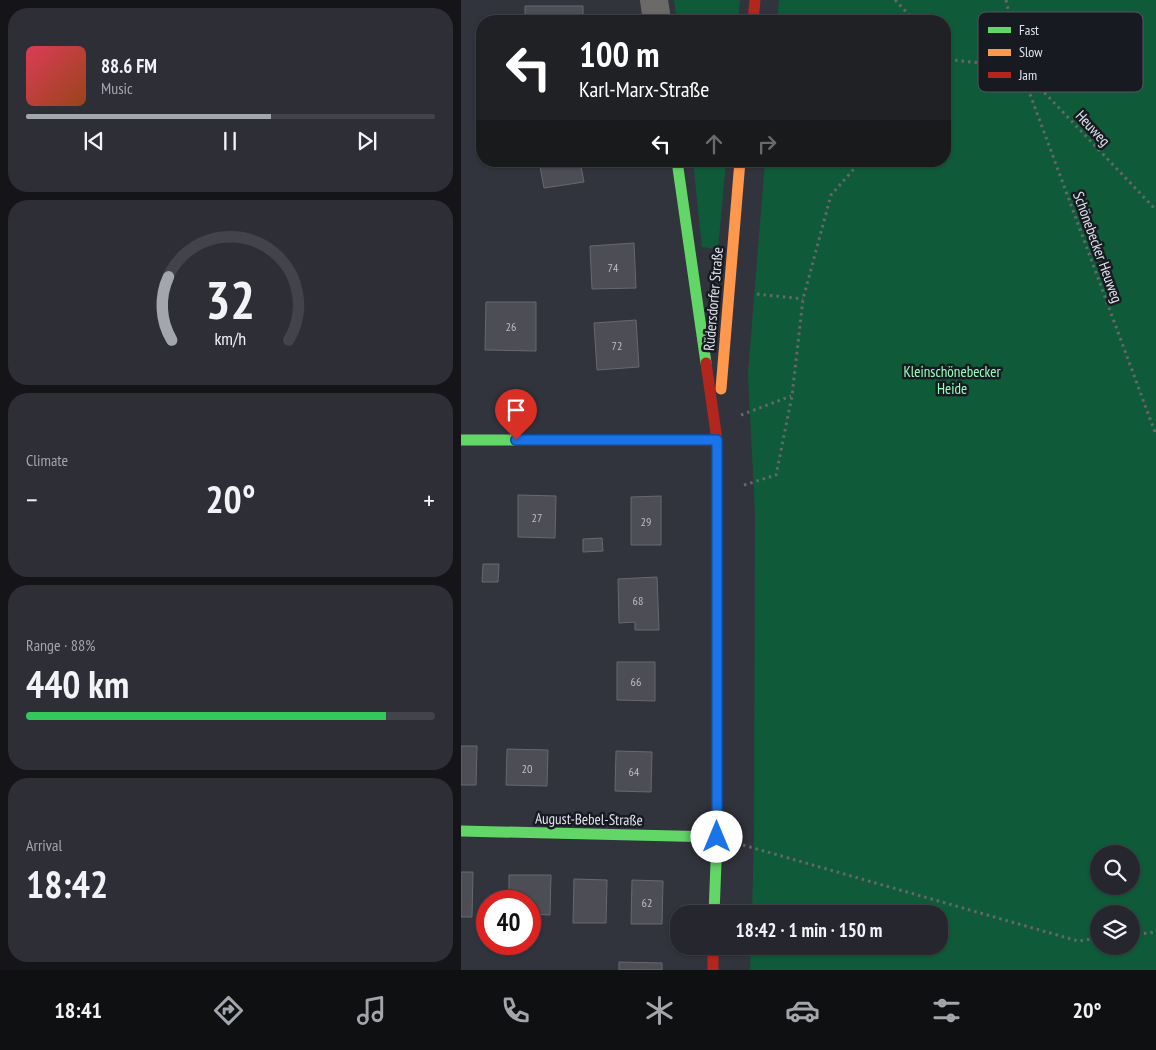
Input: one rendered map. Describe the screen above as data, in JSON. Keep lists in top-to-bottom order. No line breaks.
{"streets":{"street":["Rüdersdorfer Straße","August-Bebel-Straße"],"path":["Heuweg","Schönebecker Heuweg"]},"parks":["Kleinschönebecker Heide"],"house_numbers":["74","26","72","27","29","68","66","20","64","62"],"legend":["Fast","Slow","Jam"],"page":{"turn":["100 m","Karl-Marx-Straße"],"song":["88.6 FM","Music"],"tile":["Climate",["Range · 88%","440 km"],["Arrival","18:42"]],"heat":["−","20°","+"],"limit":"40","trip":"18:42 · 1 min · 150 m","tabs":["18:41","20°"],"gauge":["32","km/h"]}}
